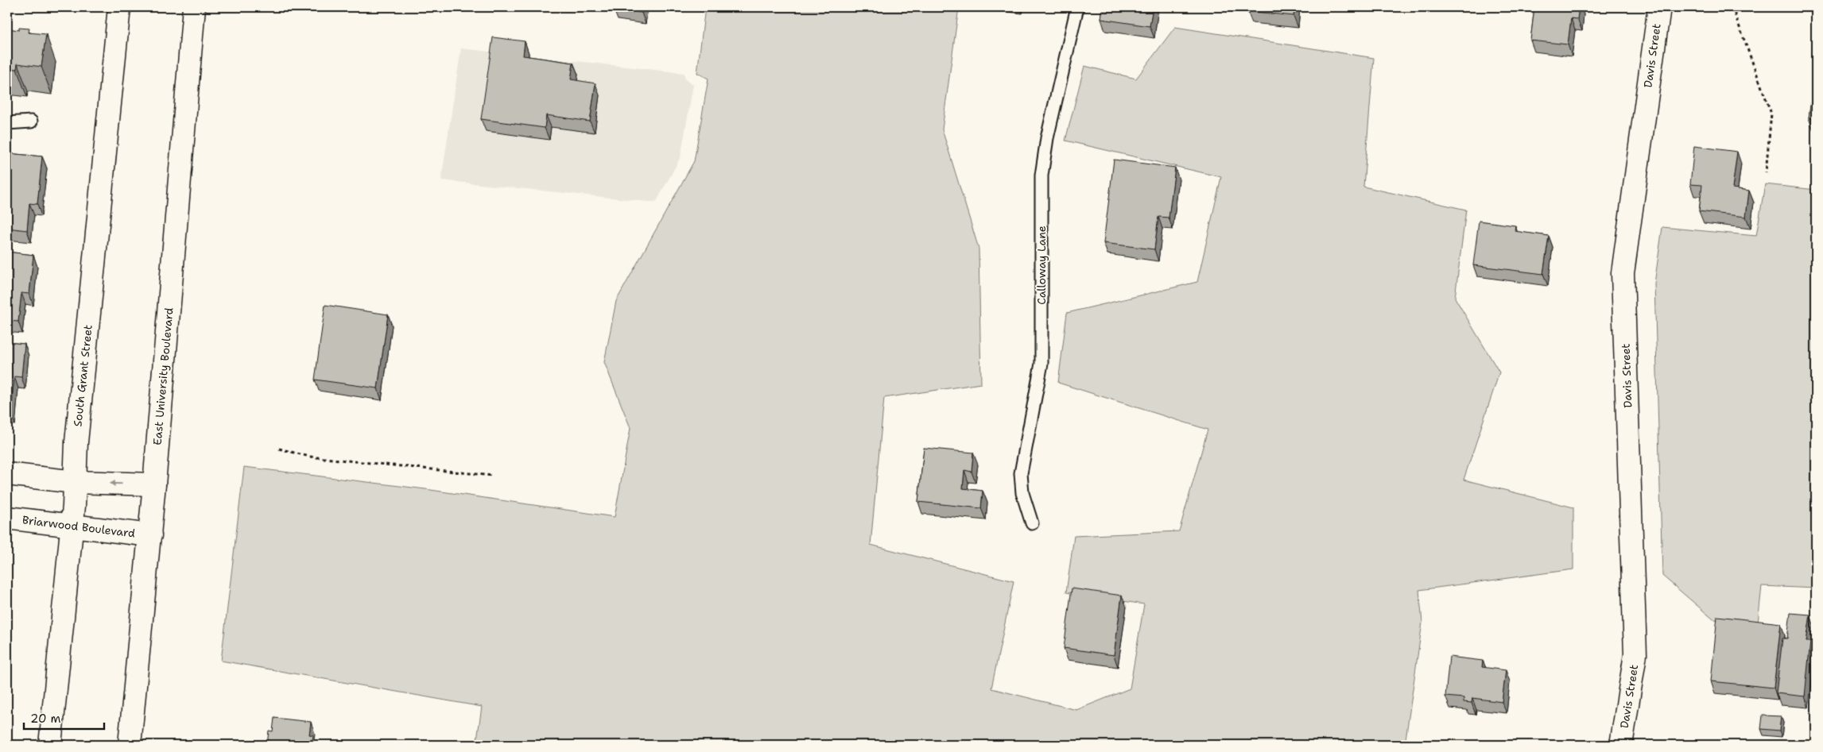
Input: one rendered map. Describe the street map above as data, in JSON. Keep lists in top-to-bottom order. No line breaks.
{"streets":{"street":["Davis Street","South Grant Street","East University Boulevard","Briarwood Boulevard"],"lane":["Calloway Lane"]},"crossings":[["South Grant Street","Briarwood Boulevard"],["East University Boulevard","Briarwood Boulevard"]],"scale_bar":"20 m"}
